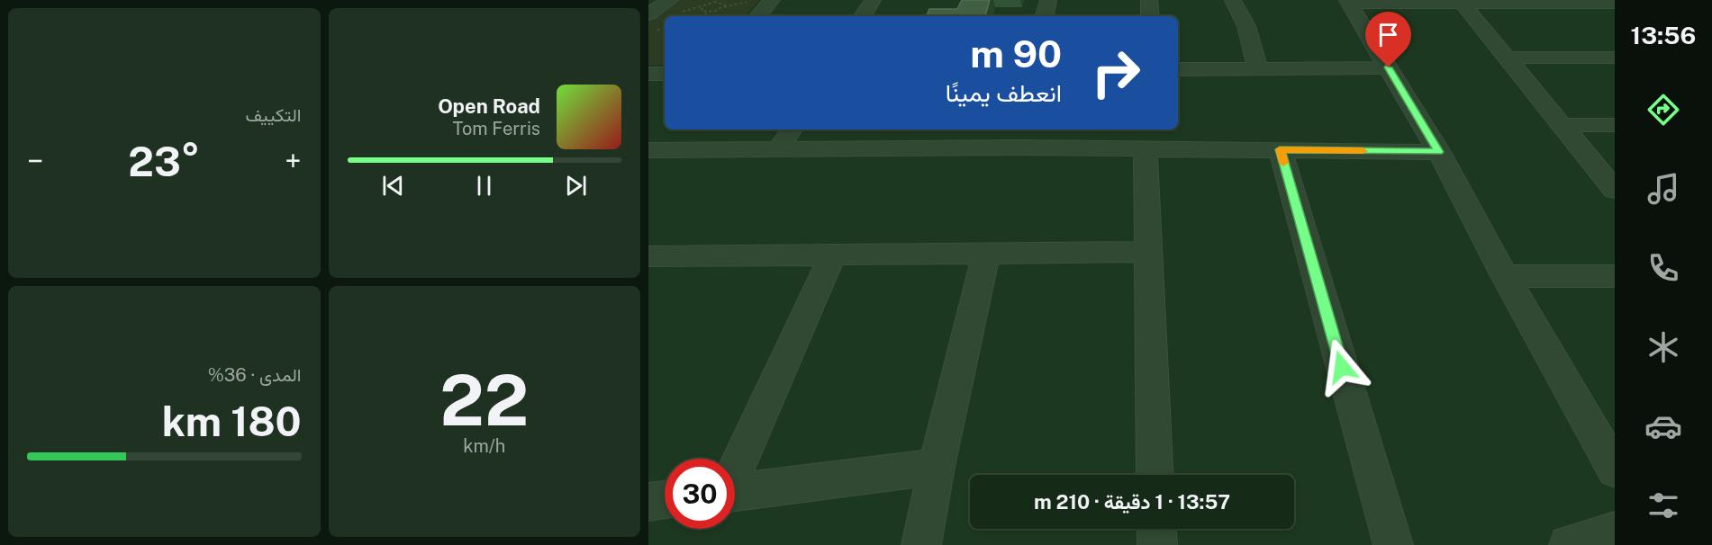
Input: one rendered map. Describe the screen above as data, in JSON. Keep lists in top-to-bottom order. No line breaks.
{"page":{"tabs":"13:56","tile":["التكييف",["22","km/h"],["المدى · 36%","180 km"]],"turn":["90 m","انعطف يمينًا"],"song":["Open Road","Tom Ferris"],"heat":["−","23°","+"],"limit":"30","trip":"13:57 · 1 دقيقة · 210 m"}}
